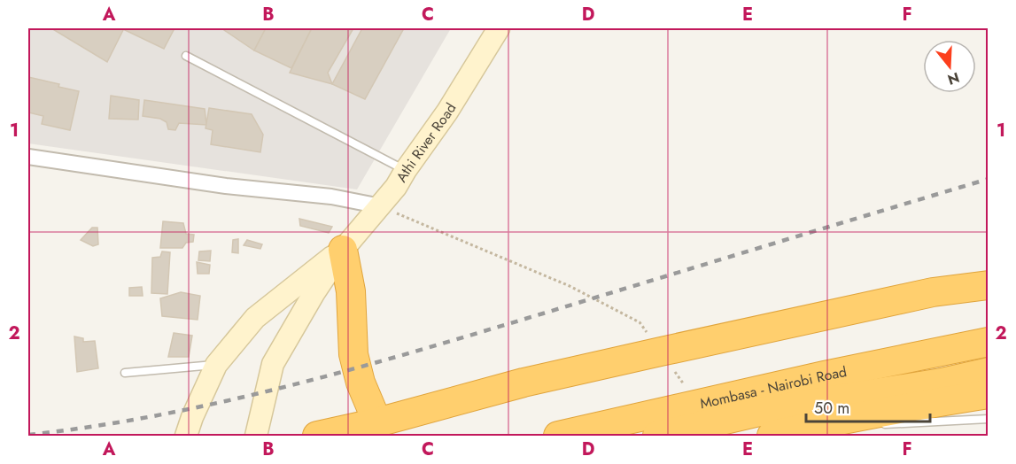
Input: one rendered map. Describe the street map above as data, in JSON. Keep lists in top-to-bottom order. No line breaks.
{"streets":{"highway":["Mombasa - Nairobi Road"],"main road":["Athi River Road"]},"scale_bar":"50 m","north":"bottom","grid":{"columns":["A","B","C","D","E","F"],"rows":["1","2"]}}
